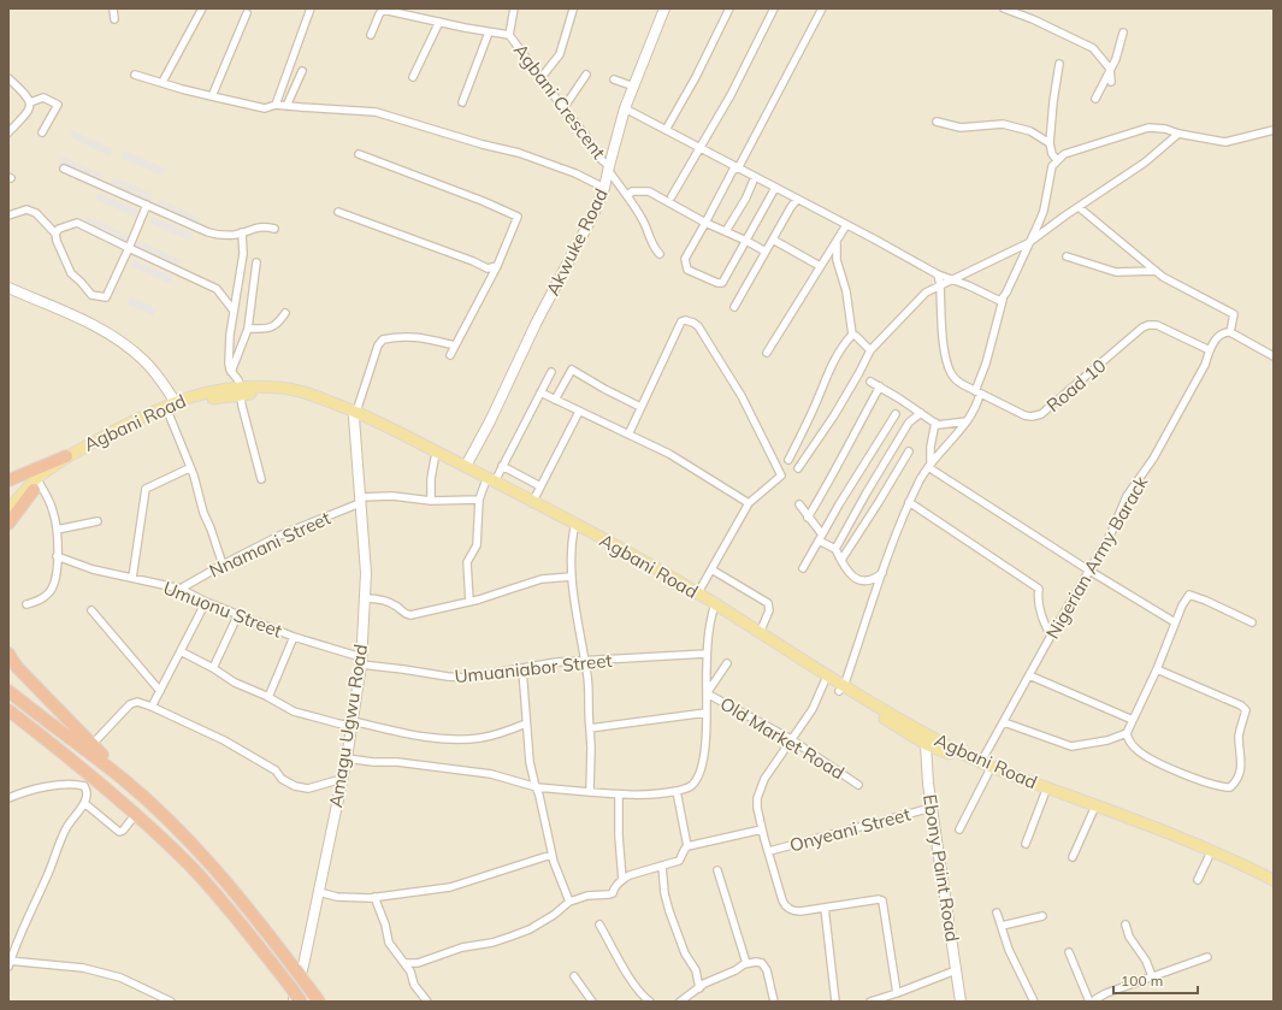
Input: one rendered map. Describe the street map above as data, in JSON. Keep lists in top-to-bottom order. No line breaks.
{"streets":{"main road":["Agbani Road"],"street":["Agbani Crescent","Akwuke Road","Road 10","Nnamani Street","Nigerian Army Barack","Umuonu Street","Umuaniabor Street","Amagu Ugwu Road","Old Market Road","Onyeani Street","Ebony Paint Road"]},"crossings":[["Agbani Crescent","Akwuke Road"],["Akwuke Road","Agbani Road"],["Road 10","Nigerian Army Barack"],["Agbani Road","Nigerian Army Barack"],["Agbani Road","Amagu Ugwu Road"],["Agbani Road","Ebony Paint Road"],["Nnamani Street","Umuonu Street"],["Nnamani Street","Amagu Ugwu Road"],["Umuonu Street","Umuaniabor Street"],["Umuonu Street","Amagu Ugwu Road"],["Umuaniabor Street","Amagu Ugwu Road"],["Onyeani Street","Ebony Paint Road"]],"scale_bar":"100 m"}
